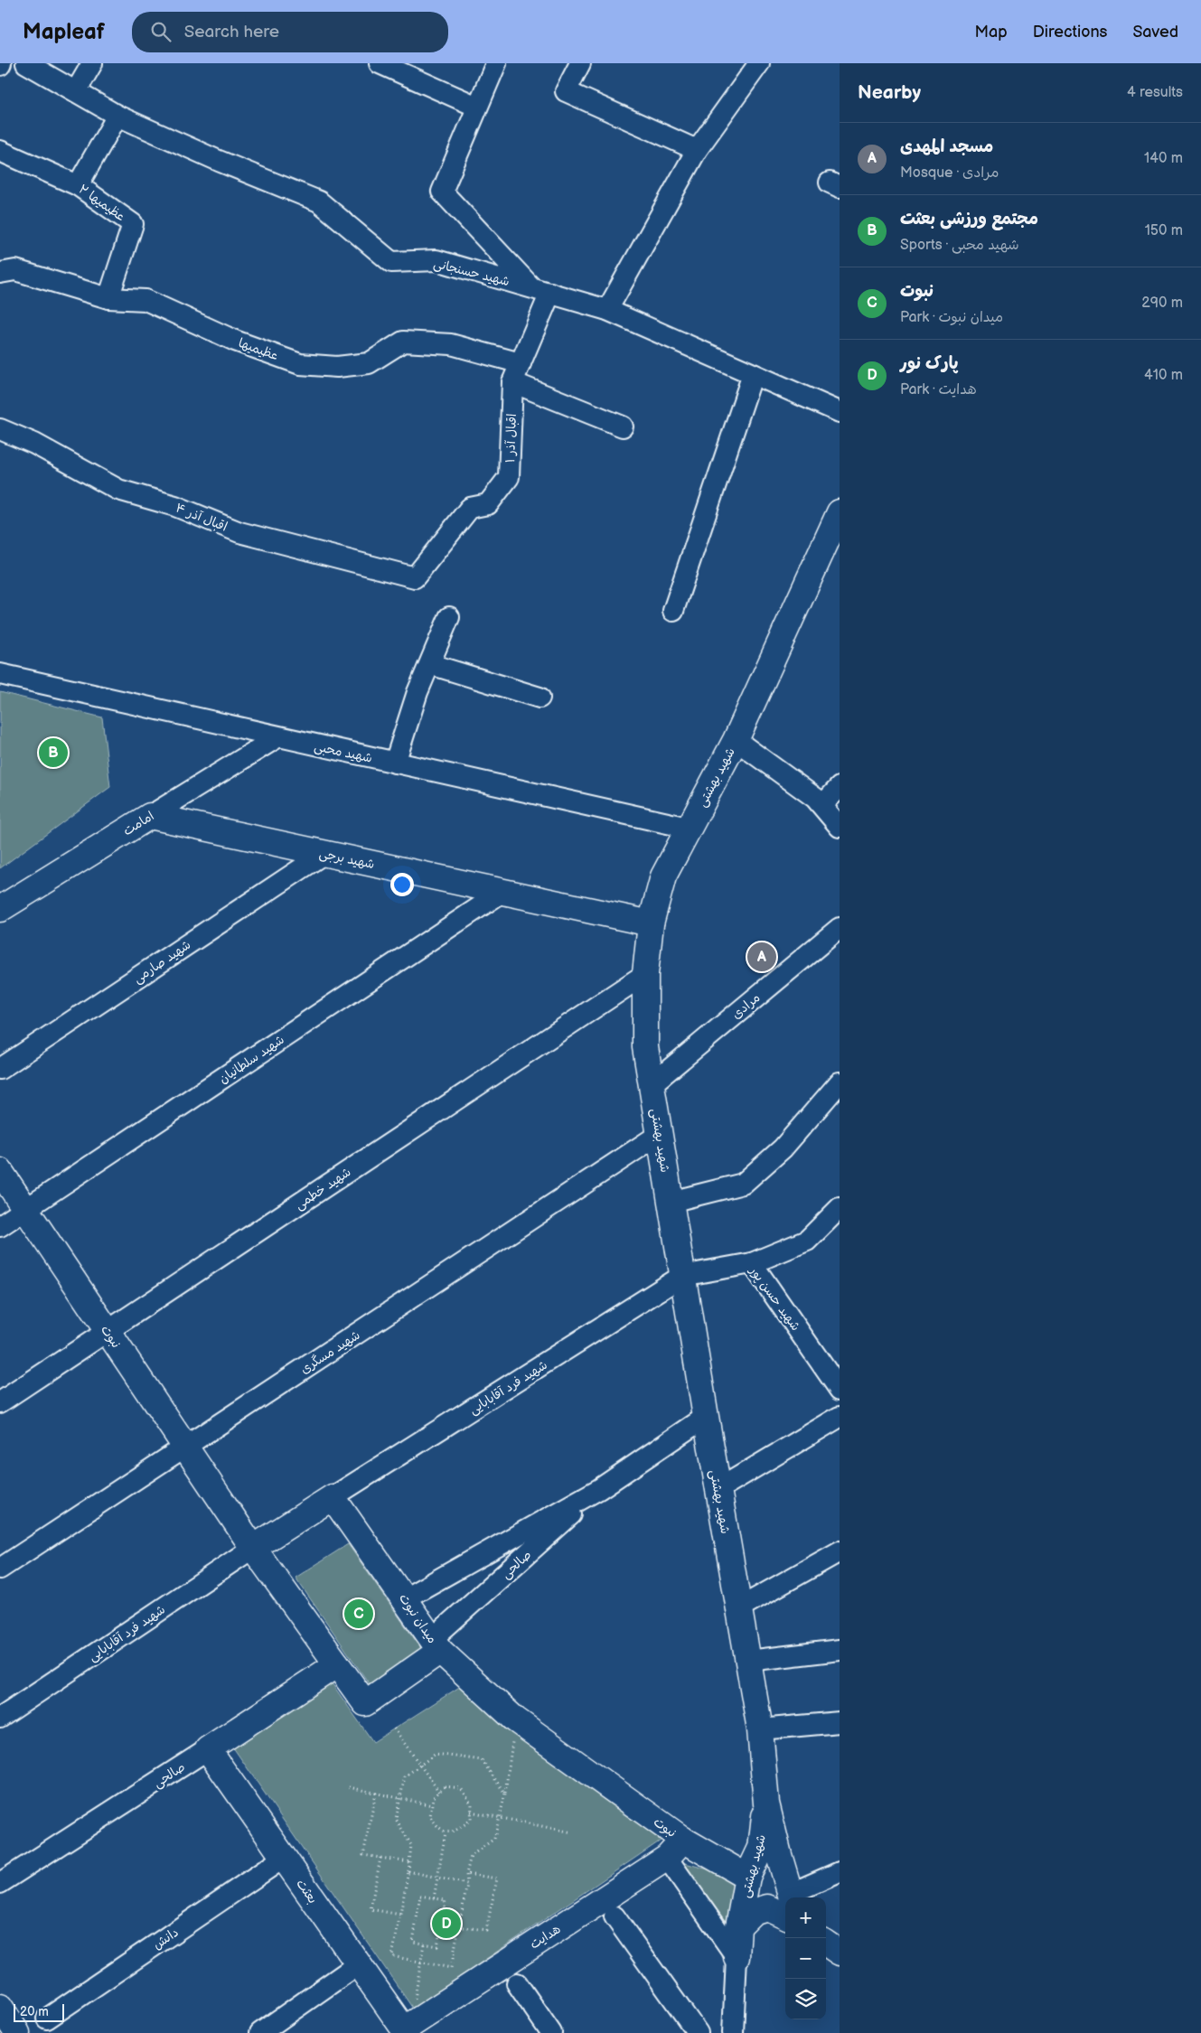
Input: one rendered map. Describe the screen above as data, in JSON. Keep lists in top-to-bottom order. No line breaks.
{"streets":{"street":["عظیمیها ۲","شهید حسنجانی","عظیمیها","اقبال آذر ۱","اقبال آذر ۴","شهید محبی","شهید بهشتی","امامت","شهید برجی","شهید صارمی","مرادی","شهید سلطانیان","شهید خطمی","شهید حسن پور","نبوت","شهید مسگری","شهید فرد آقابابایی","صالحی","میدان نبوت","بعثت","هدایت","دانش"]},"crossings":[["عظیمیها ۲","عظیمیها"],["شهید حسنجانی","اقبال آذر ۱"],["عظیمیها","اقبال آذر ۱"],["اقبال آذر ۱","اقبال آذر ۴"],["شهید محبی","شهید بهشتی"],["شهید محبی","امامت"],["شهید بهشتی","شهید برجی"],["شهید بهشتی","مرادی"],["شهید بهشتی","شهید خطمی"],["شهید بهشتی","شهید حسن پور"],["شهید بهشتی","نبوت"],["شهید بهشتی","شهید مسگری"],["شهید بهشتی","شهید فرد آقابابایی"],["شهید بهشتی","صالحی"],["امامت","شهید برجی"],["شهید برجی","شهید صارمی"],["شهید برجی","شهید سلطانیان"],["شهید سلطانیان","نبوت"],["شهید خطمی","نبوت"],["شهید حسن پور","شهید فرد آقابابایی"],["نبوت","شهید مسگری"],["نبوت","شهید فرد آقابابایی"],["نبوت","صالحی"],["نبوت","میدان نبوت"],["نبوت","هدایت"],["شهید فرد آقابابایی","میدان نبوت"],["صالحی","میدان نبوت"],["صالحی","بعثت"],["بعثت","هدایت"],["بعثت","دانش"]],"scale_bar":"20 m","page":{"header":"Mapleaf","search":"Search here","nav":["Map","Directions","Saved"],"heading":["Nearby","4 results"],"list":[{"mark":"A","name":"مسجد المهدی","note":"Mosque · مرادی","value":"140 m"},{"mark":"B","name":"مجتمع ورزشی بعثت","note":"Sports · شهید محبی","value":"150 m"},{"mark":"C","name":"نبوت","note":"Park · میدان نبوت","value":"290 m"},{"mark":"D","name":"پارک نور","note":"Park · هدایت","value":"410 m"}],"pins":["B","A","C","D"],"map_buttons":["+","−"],"scale":"20 m"}}
